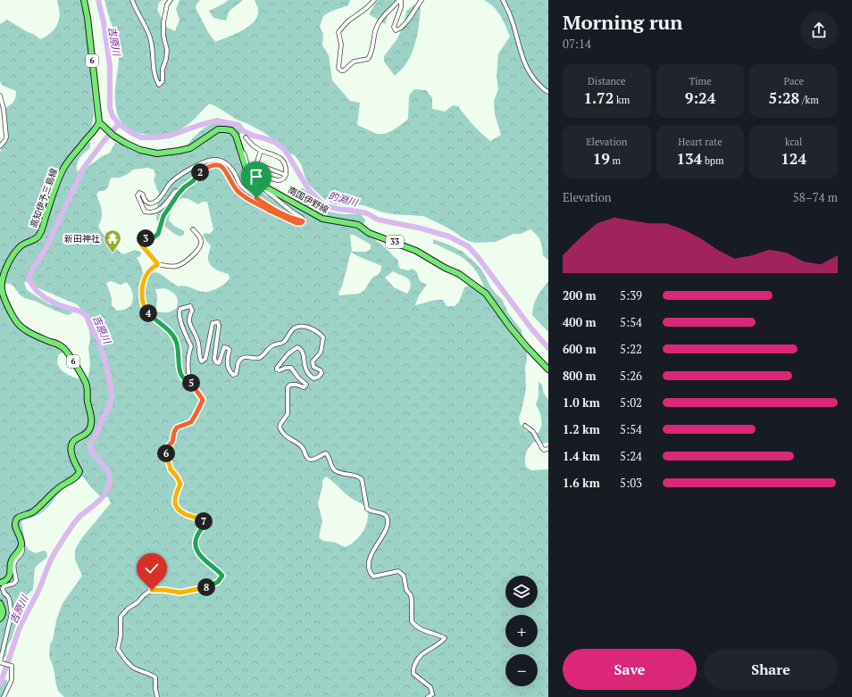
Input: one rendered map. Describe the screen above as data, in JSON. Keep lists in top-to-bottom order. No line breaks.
{"streets":{"main road":["6","高知伊予三島線","南国伊野線","33"]},"crossings":[["6","高知伊予三島線"],["6","南国伊野線"],["高知伊予三島線","南国伊野線"]],"water":["吉原川","的淵川"],"places":{"temple":["新田神社"]},"page":{"heading":["Morning run","07:14"],"stats":[["Distance","1.72 km"],["Time","9:24"],["Pace","5:28 /km"],["Elevation","19 m"],["Heart rate","134 bpm"],["kcal","124"]],"pins":["2","3","4","5","6","7","8"],"chart":["Elevation","58–74 m"],"list":[{"name":"200 m","note":"5:39"},{"name":"400 m","note":"5:54"},{"name":"600 m","note":"5:22"},{"name":"800 m","note":"5:26"},{"name":"1.0 km","note":"5:02"},{"name":"1.2 km","note":"5:54"},{"name":"1.4 km","note":"5:24"},{"name":"1.6 km","note":"5:03"}],"map_buttons":["+","−"],"buttons":["Save","Share"]}}
